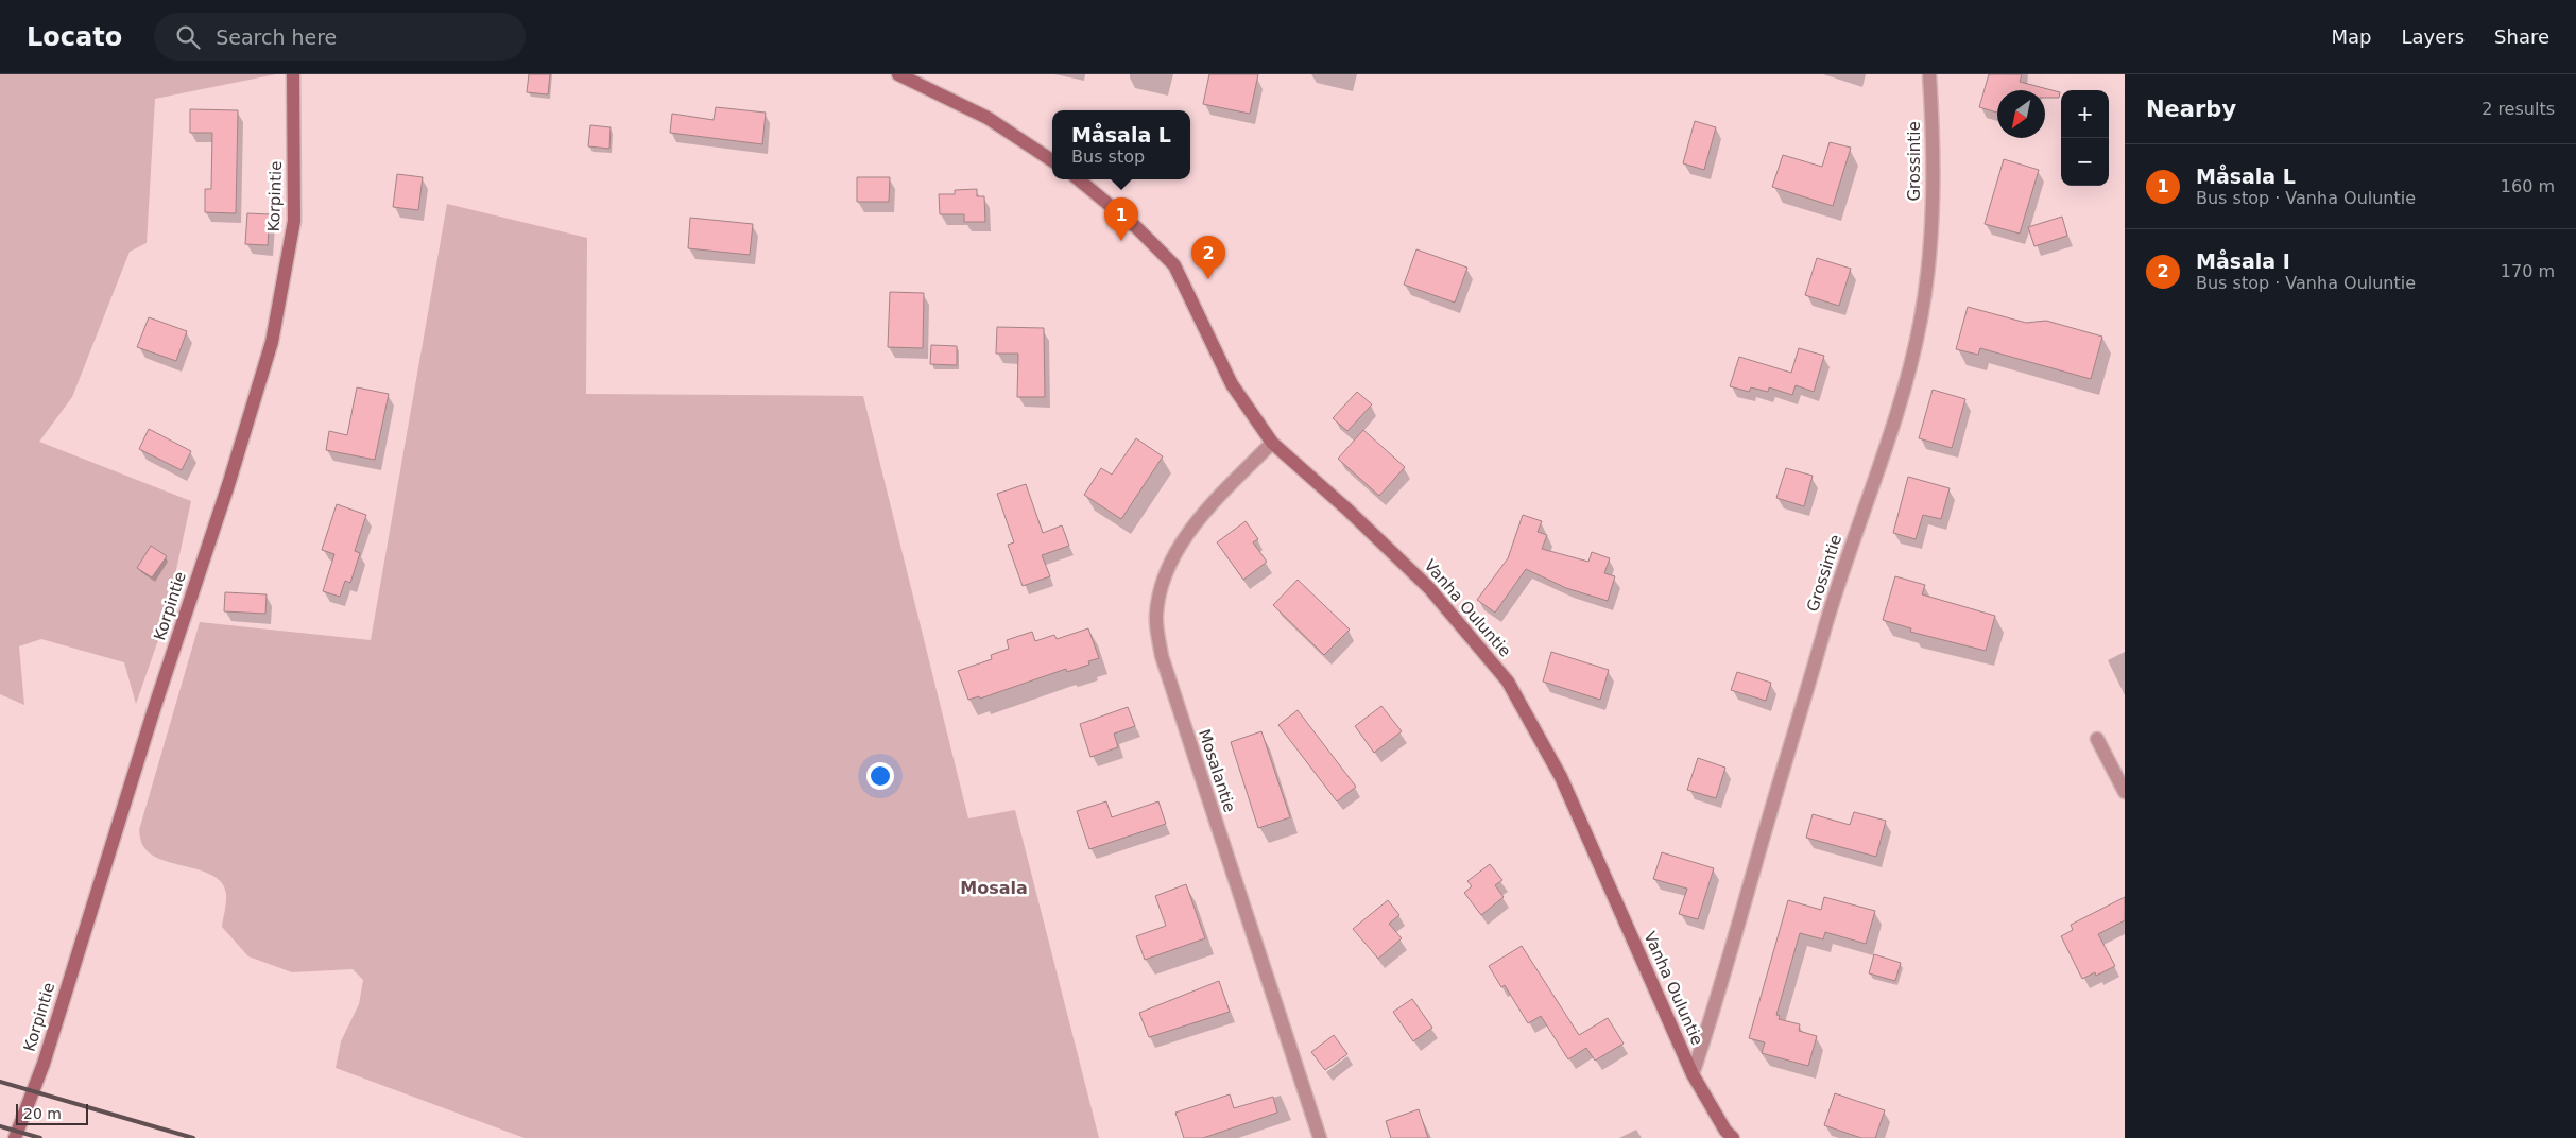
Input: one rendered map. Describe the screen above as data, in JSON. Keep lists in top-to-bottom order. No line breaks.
{"streets":{"street":["Grossintie","Korpintie","Vanha Ouluntie","Mosalantie"]},"crossings":[["Grossintie","Vanha Ouluntie"],["Vanha Ouluntie","Mosalantie"]],"districts":["Mosala"],"scale_bar":"20 m","north":"bottom left","page":{"header":"Locato","search":"Search here","nav":["Map","Layers","Share"],"heading":["Nearby","2 results"],"map_buttons":["+","−"],"popup":["Måsala L","Bus stop"],"list":[{"mark":"1","name":"Måsala L","note":"Bus stop · Vanha Ouluntie","value":"160 m"},{"mark":"2","name":"Måsala I","note":"Bus stop · Vanha Ouluntie","value":"170 m"}],"pins":["1","2"],"scale":"20 m"}}
